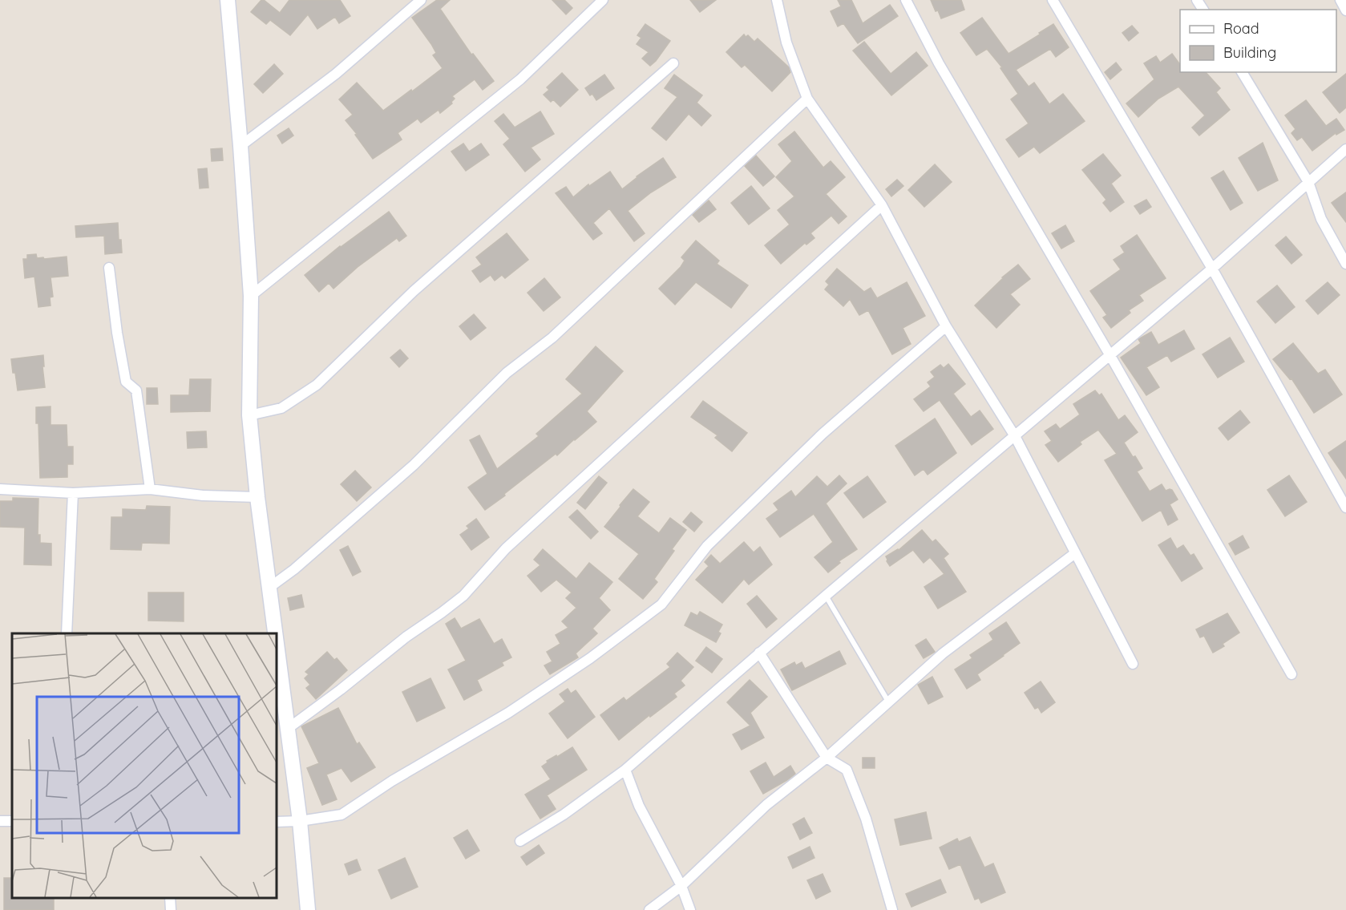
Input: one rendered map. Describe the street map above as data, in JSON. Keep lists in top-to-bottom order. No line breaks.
{"legend":["Road","Building"]}
